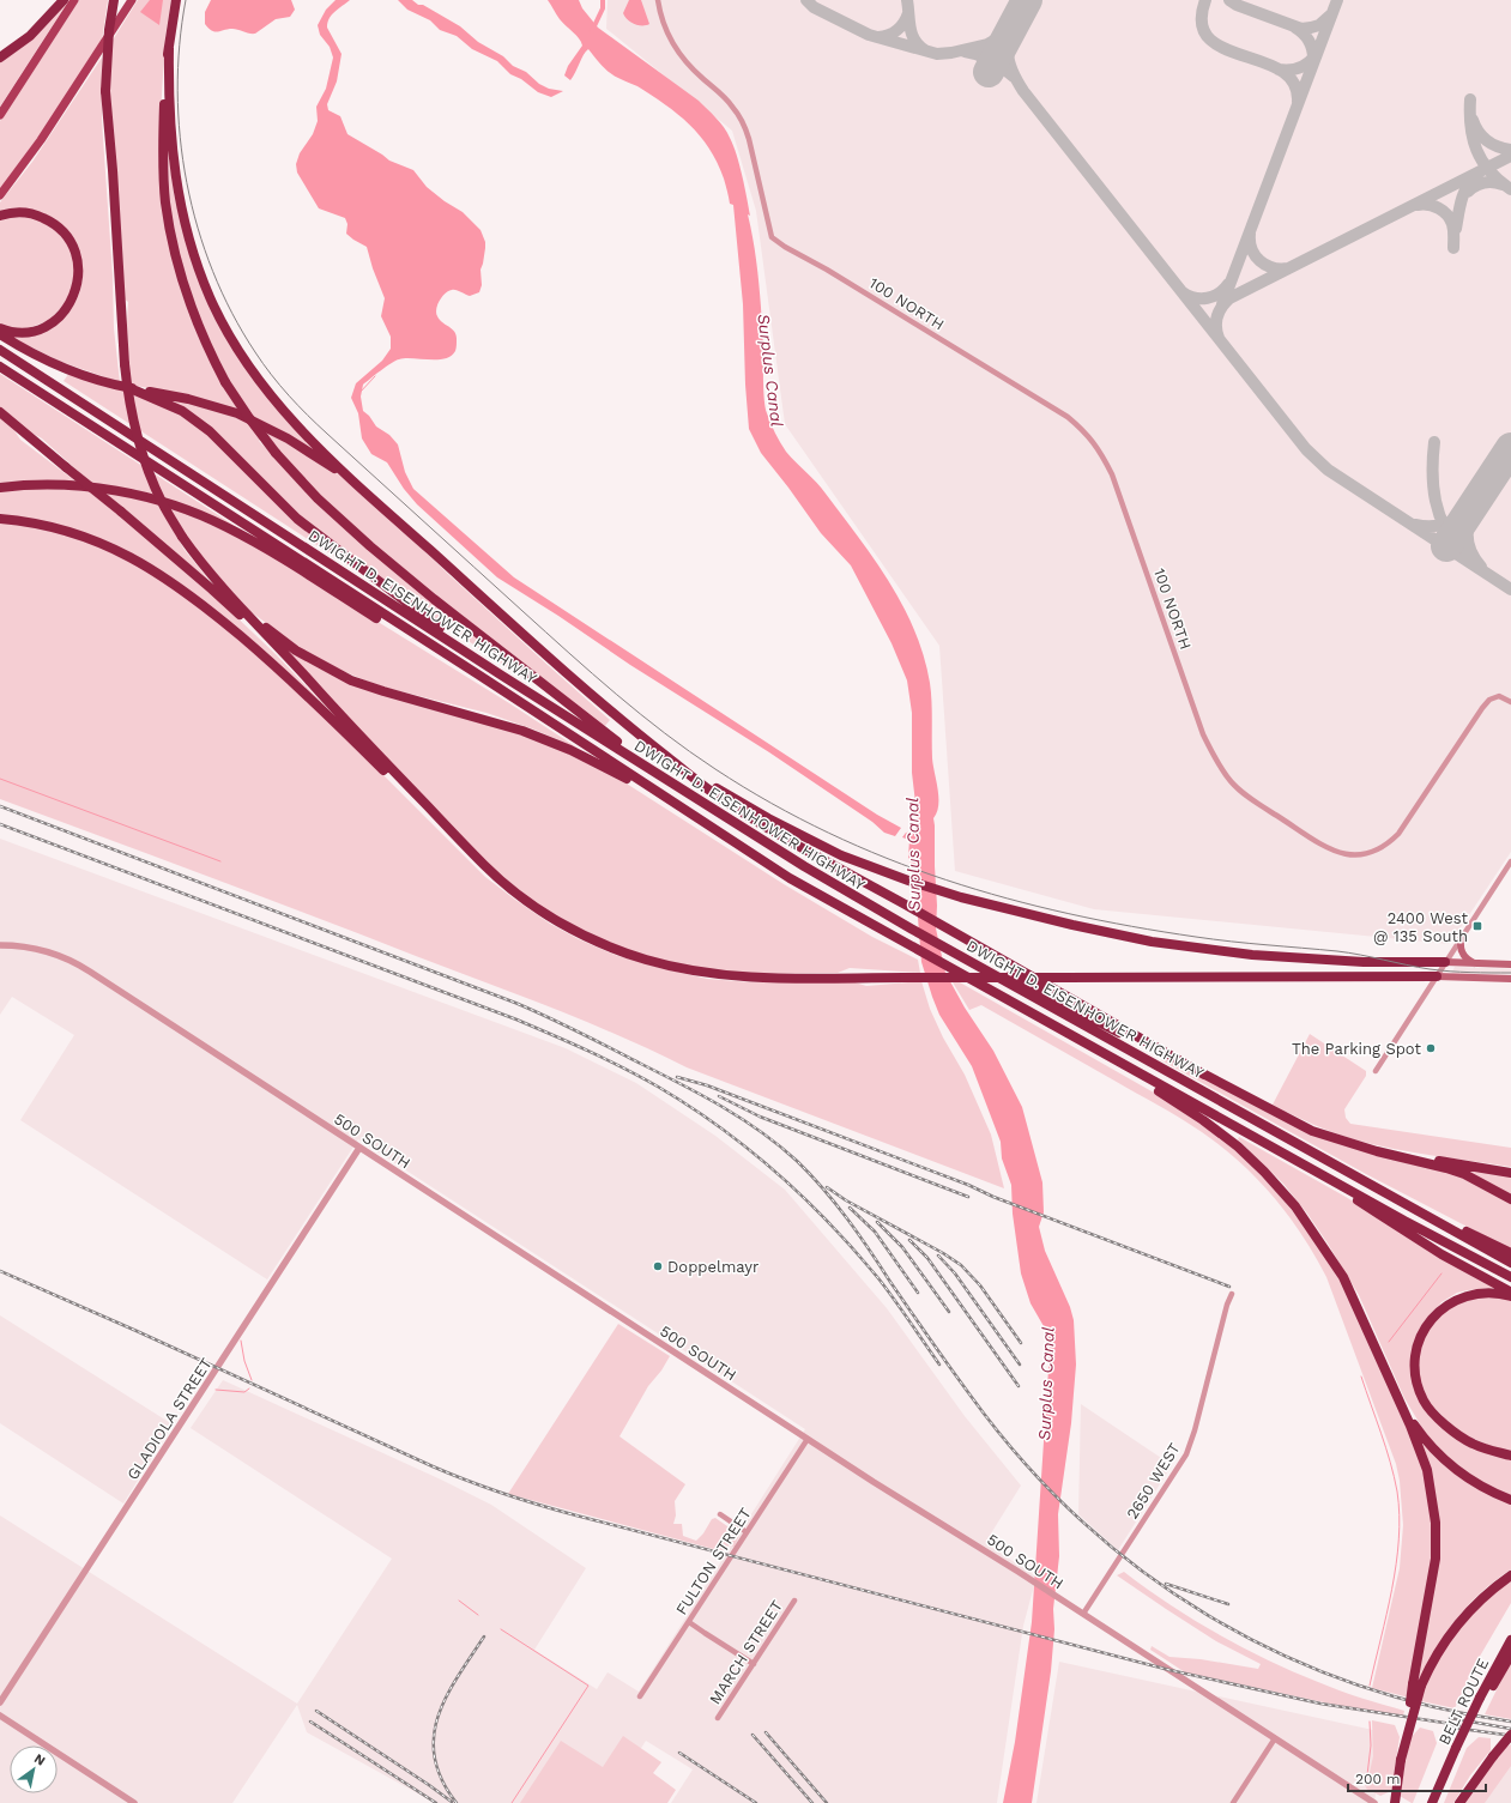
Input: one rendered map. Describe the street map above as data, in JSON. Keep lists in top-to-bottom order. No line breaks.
{"streets":{"highway":["DWIGHT D. EISENHOWER HIGHWAY","BELT ROUTE"],"street":["100 NORTH","500 SOUTH","GLADIOLA STREET","2650 WEST","FULTON STREET","MARCH STREET"]},"crossings":[["500 SOUTH","GLADIOLA STREET"],["500 SOUTH","2650 WEST"],["500 SOUTH","FULTON STREET"]],"water":["Surplus Canal"],"places":{"transit":["2400 West @ 135 South"],"other":["The Parking Spot","Doppelmayr"]},"scale_bar":"200 m","north":"top right"}
